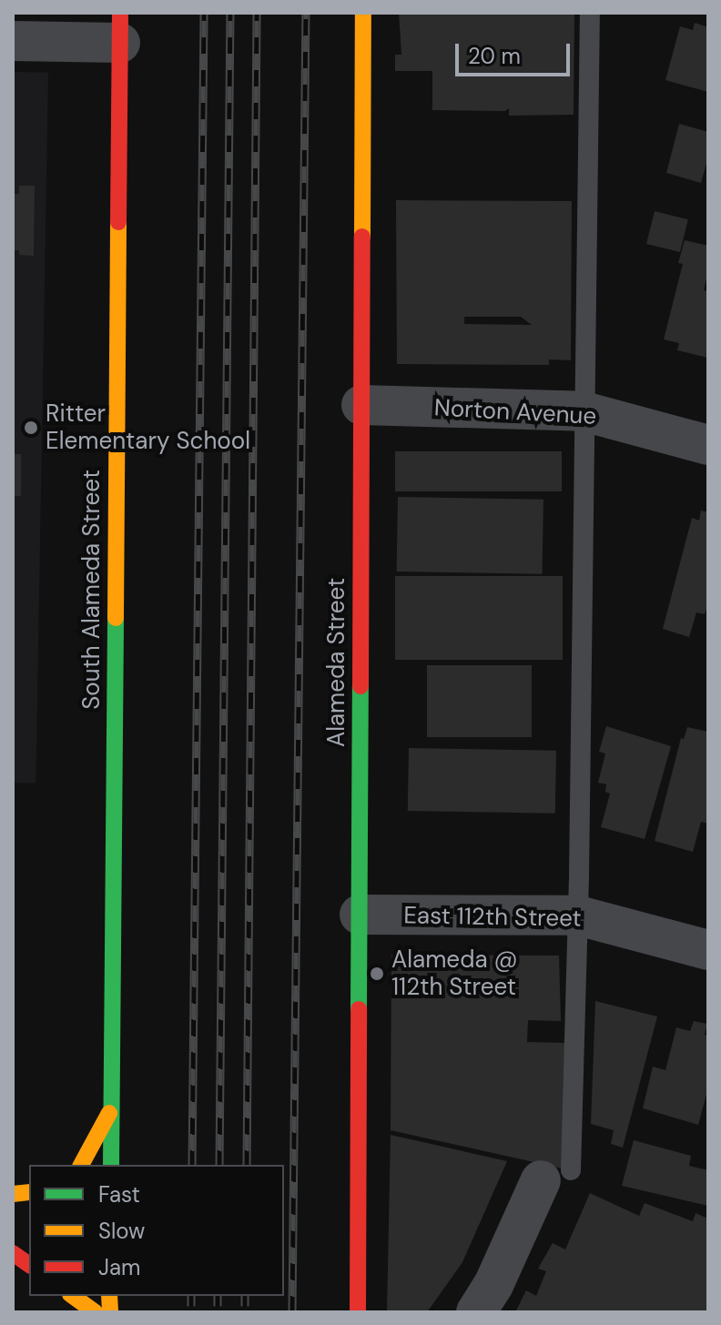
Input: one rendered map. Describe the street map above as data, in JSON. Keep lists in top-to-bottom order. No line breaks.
{"streets":{"street":["Norton Avenue","South Alameda Street","Alameda Street","East 112th Street"]},"crossings":[["Norton Avenue","Alameda Street"],["Alameda Street","East 112th Street"]],"places":["Ritter Elementary School","Alameda @ 112th Street"],"legend":["Fast","Slow","Jam"],"scale_bar":"20 m"}
